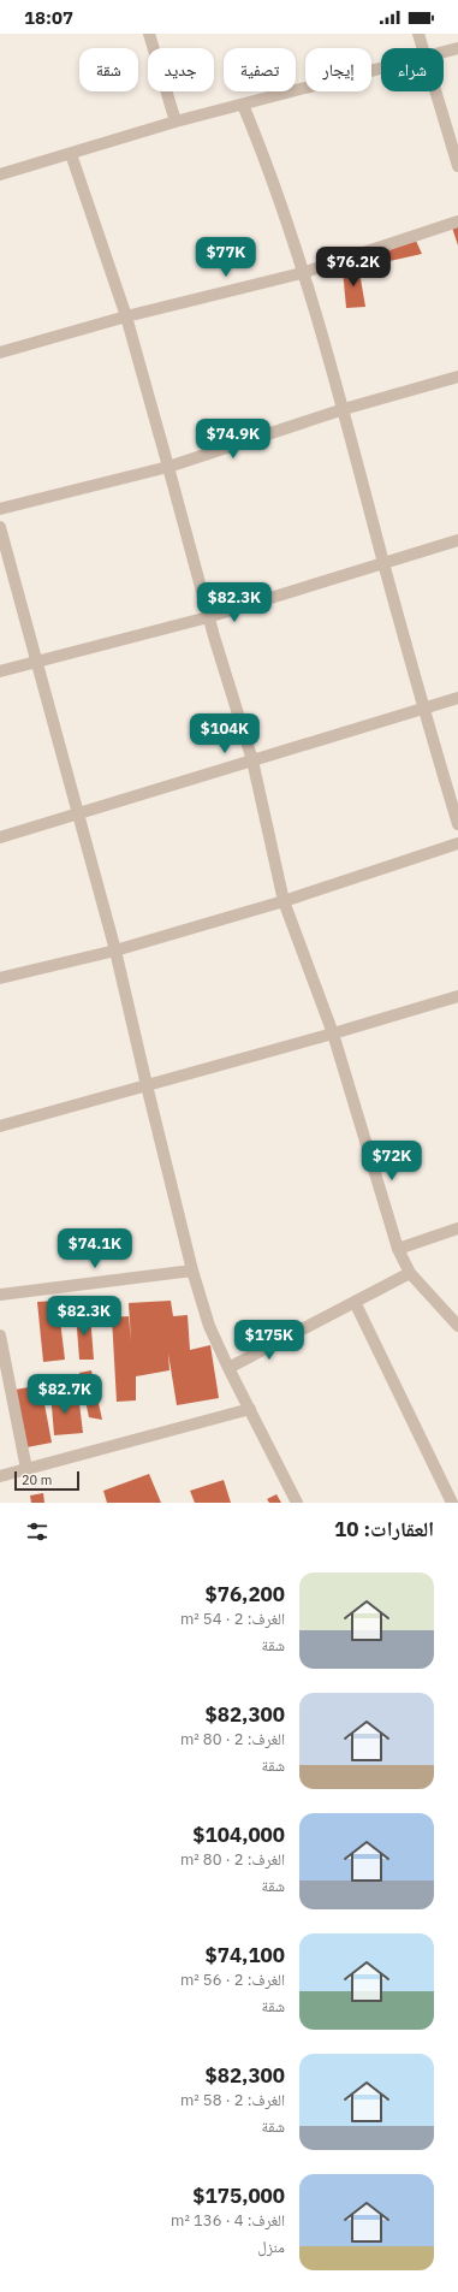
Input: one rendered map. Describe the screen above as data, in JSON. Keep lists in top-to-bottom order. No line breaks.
{"scale_bar":"20 m","page":{"status":"18:07","chip":["شراء","إيجار","تصفية","جديد","شقة"],"price":["$77K","$76.2K","$74.9K","$82.3K","$104K","$72K","$74.1K","$82.3K","$175K","$82.7K"],"scale":"20 m","heading":"العقارات: 10","list":[{"name":"$76,200","note":"الغرف: 2 · 54 m² · شقة"},{"name":"$82,300","note":"الغرف: 2 · 80 m² · شقة"},{"name":"$104,000","note":"الغرف: 2 · 80 m² · شقة"},{"name":"$74,100","note":"الغرف: 2 · 56 m² · شقة"},{"name":"$82,300","note":"الغرف: 2 · 58 m² · شقة"},{"name":"$175,000","note":"الغرف: 4 · 136 m² · منزل"}]}}
